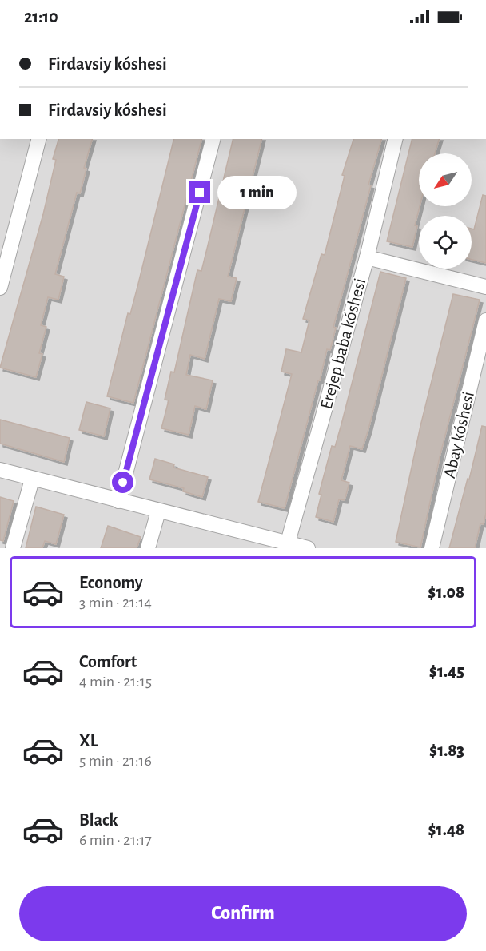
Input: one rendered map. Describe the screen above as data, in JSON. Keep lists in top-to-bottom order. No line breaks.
{"streets":{"street":["Erejep baba kóshesi","Abay kóshesi"]},"north":"bottom left","page":{"status":"21:10","banner":["Firdavsiy kóshesi","Firdavsiy kóshesi"],"bubble":"1 min","list":[{"name":"Economy","note":"3 min · 21:14","value":"$1.08"},{"name":"Comfort","note":"4 min · 21:15","value":"$1.45"},{"name":"XL","note":"5 min · 21:16","value":"$1.83"},{"name":"Black","note":"6 min · 21:17","value":"$1.48"}],"buttons":"Confirm"}}
